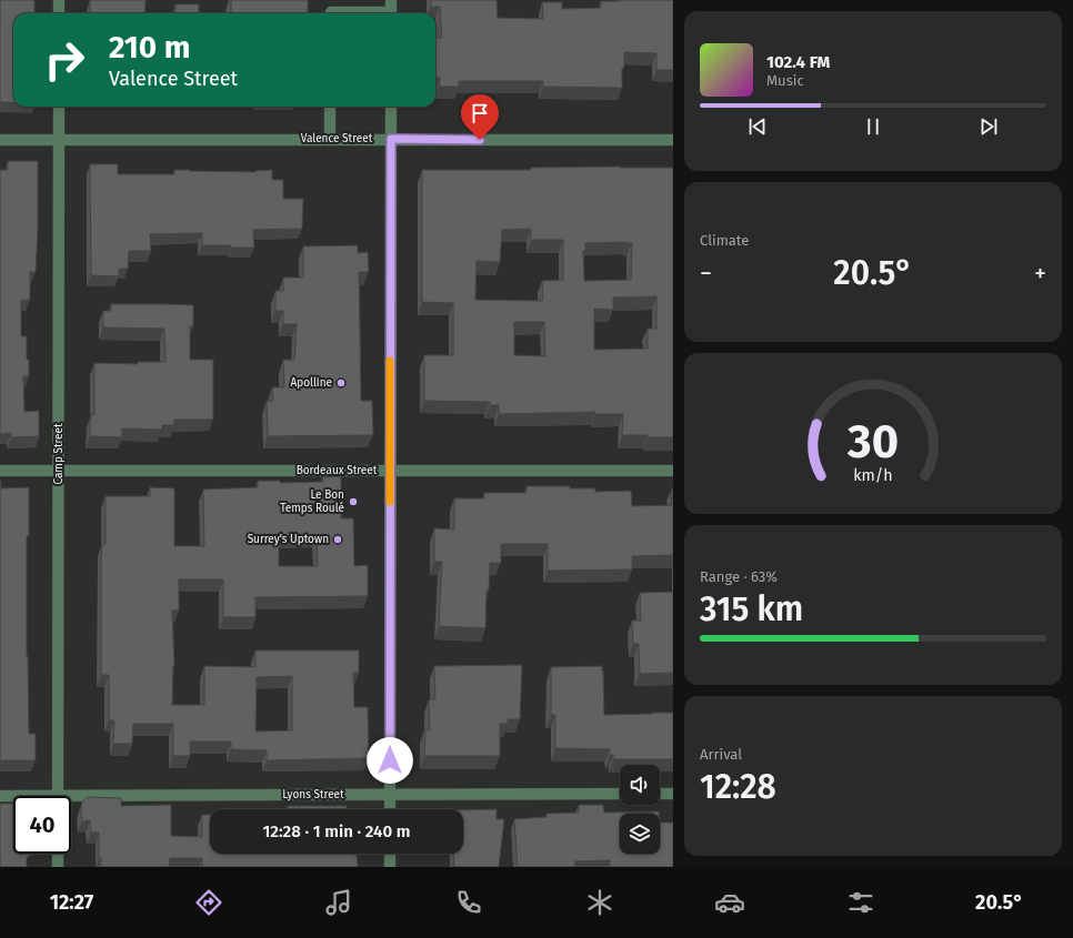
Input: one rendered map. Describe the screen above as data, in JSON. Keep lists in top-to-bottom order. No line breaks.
{"streets":{"street":["Valence Street","Camp Street","Bordeaux Street","Lyons Street"]},"crossings":[["Valence Street","Camp Street"],["Camp Street","Bordeaux Street"]],"places":["Apolline","Le Bon Temps Roulé","Surrey's Uptown"],"page":{"turn":["210 m","Valence Street"],"song":["102.4 FM","Music"],"tile":["Climate",["Range · 63%","315 km"],["Arrival","12:28"]],"heat":["−","20.5°","+"],"limit":"40","trip":"12:28 · 1 min · 240 m","tabs":["12:27","20.5°"],"gauge":["30","km/h"]}}
